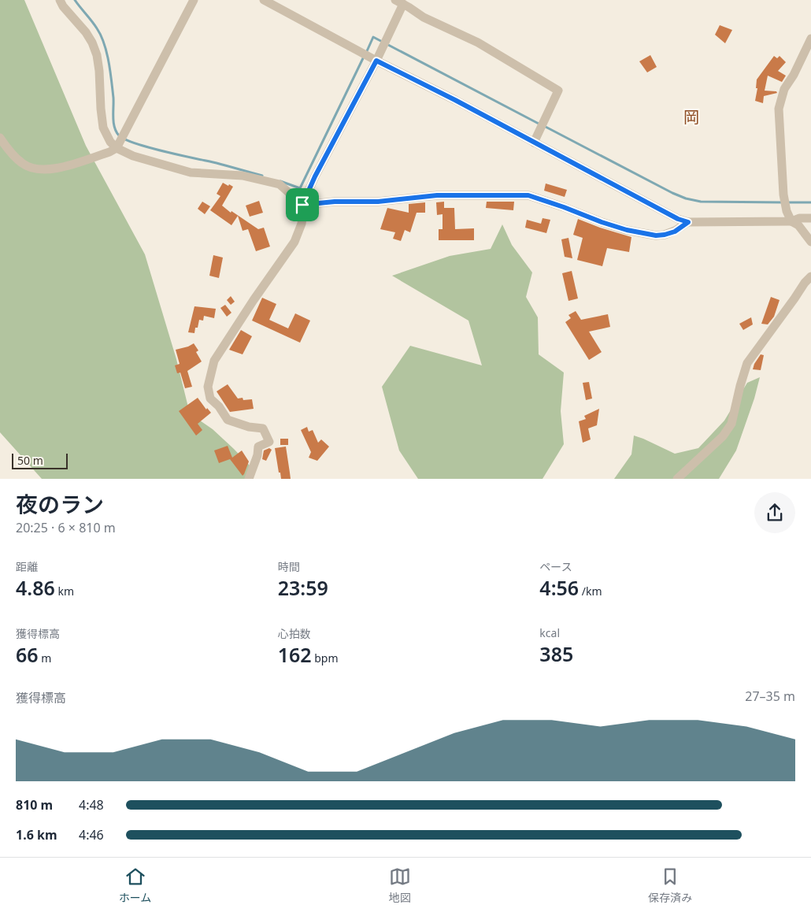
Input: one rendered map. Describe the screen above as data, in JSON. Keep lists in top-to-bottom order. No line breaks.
{"districts":["岡"],"scale_bar":"50 m","page":{"scale":"50 m","heading":["夜のラン","20:25 · 6 × 810 m"],"stats":[["距離","4.86 km"],["時間","23:59"],["ペース","4:56 /km"],["獲得標高","66 m"],["心拍数","162 bpm"],["kcal","385"]],"chart":["獲得標高","27–35 m"],"list":[{"name":"810 m","note":"4:48"},{"name":"1.6 km","note":"4:46"}],"tabs":["ホーム","地図","保存済み"]}}
